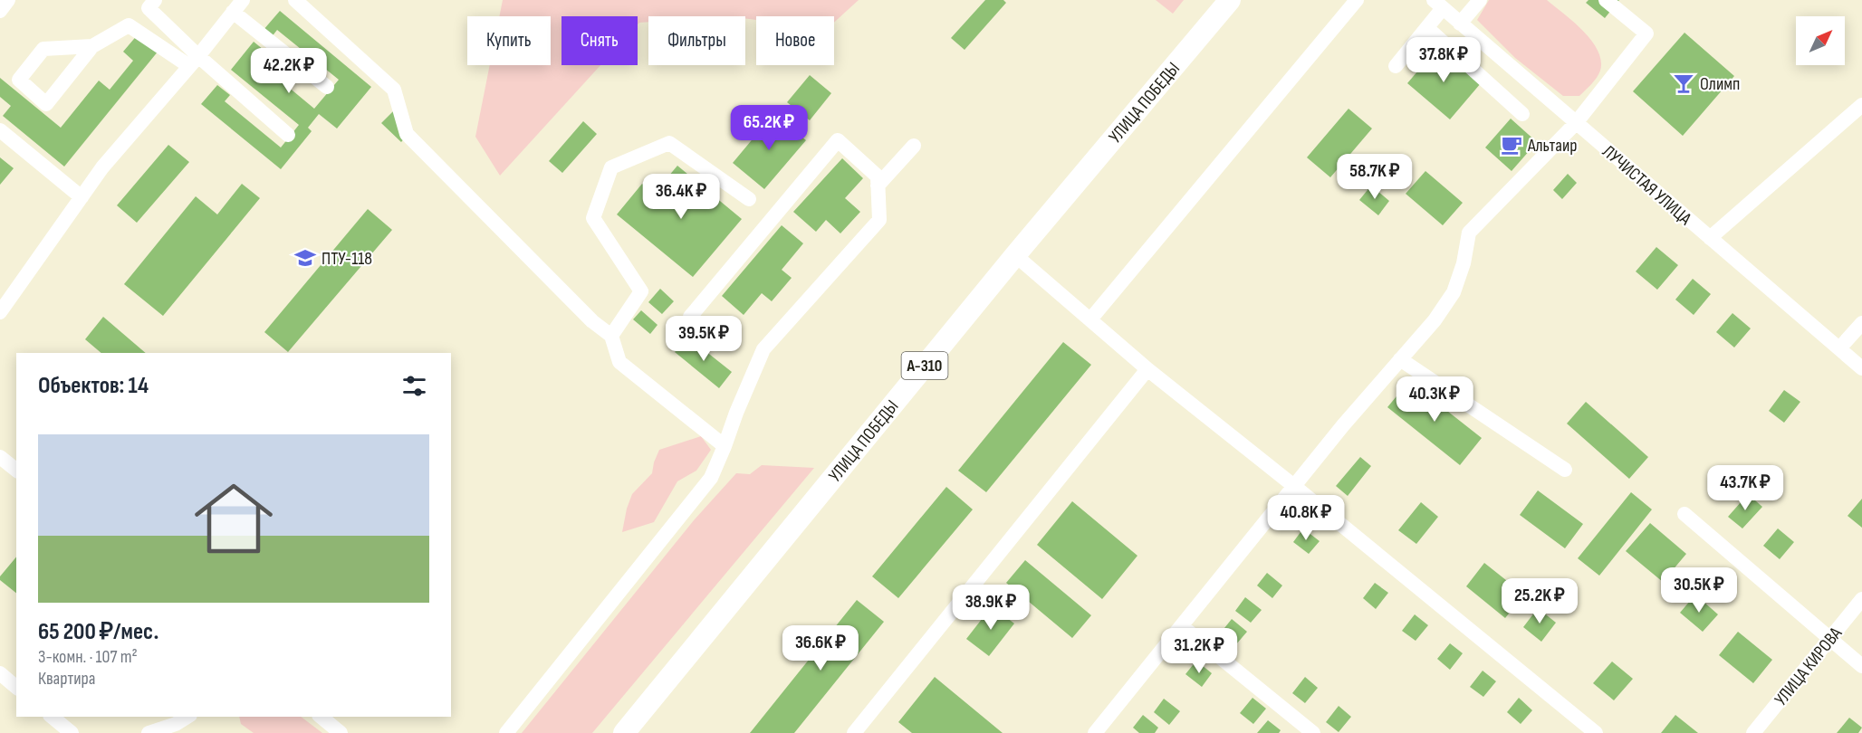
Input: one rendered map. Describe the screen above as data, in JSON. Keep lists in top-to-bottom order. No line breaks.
{"streets":{"highway":["УЛИЦА ПОБЕДЫ","А-310"],"street":["ЛУЧИСТАЯ УЛИЦА","УЛИЦА КИРОВА"]},"places":{"bar":["Олимп"],"cafe":["Альтаир"],"school or university":["ПТУ-118"]},"north":"top right","page":{"chip":["Купить","Снять","Фильтры","Новое"],"price":["37.8K ₽","42.2K ₽","65.2K ₽","58.7K ₽","36.4K ₽","39.5K ₽","40.3K ₽","43.7K ₽","40.8K ₽","30.5K ₽","25.2K ₽","38.9K ₽","36.6K ₽","31.2K ₽"],"heading":"Объектов: 14","list":[{"name":"65 200 ₽/мес.","note":"3-комн. · 107 m² · Квартира"}]}}
